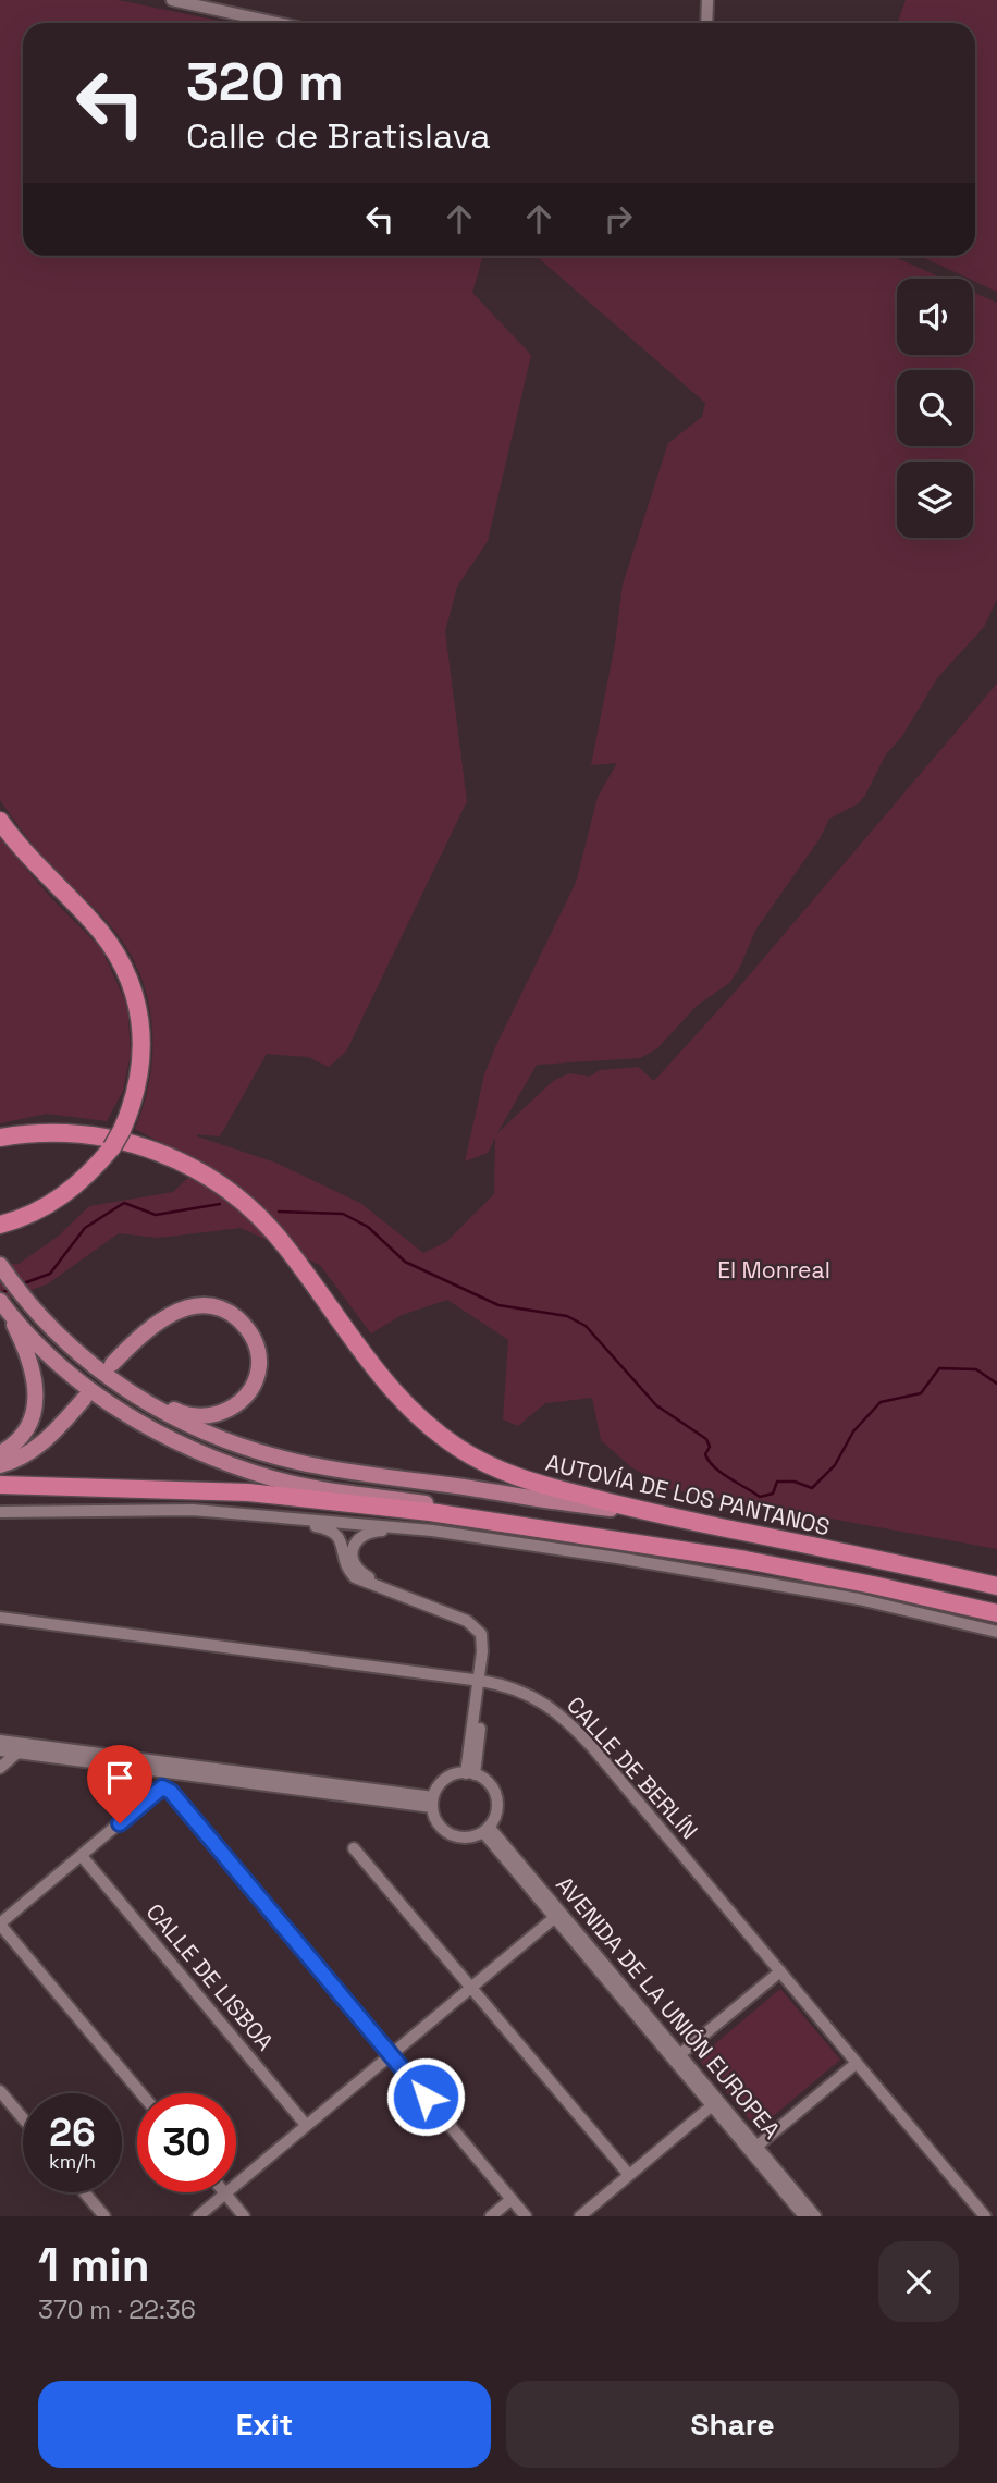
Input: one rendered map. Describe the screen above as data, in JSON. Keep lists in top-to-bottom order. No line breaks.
{"streets":{"highway":["AUTOVÍA DE LOS PANTANOS"],"street":["CALLE DE BERLÍN","CALLE DE LISBOA","AVENIDA DE LA UNIÓN EUROPEA"]},"parks":["El Monreal"],"page":{"turn":["320 m","Calle de Bratislava"],"speed":"26 km/h","limit":"30","heading":["1 min","370 m · 22:36"],"buttons":["Exit","Share"]}}
